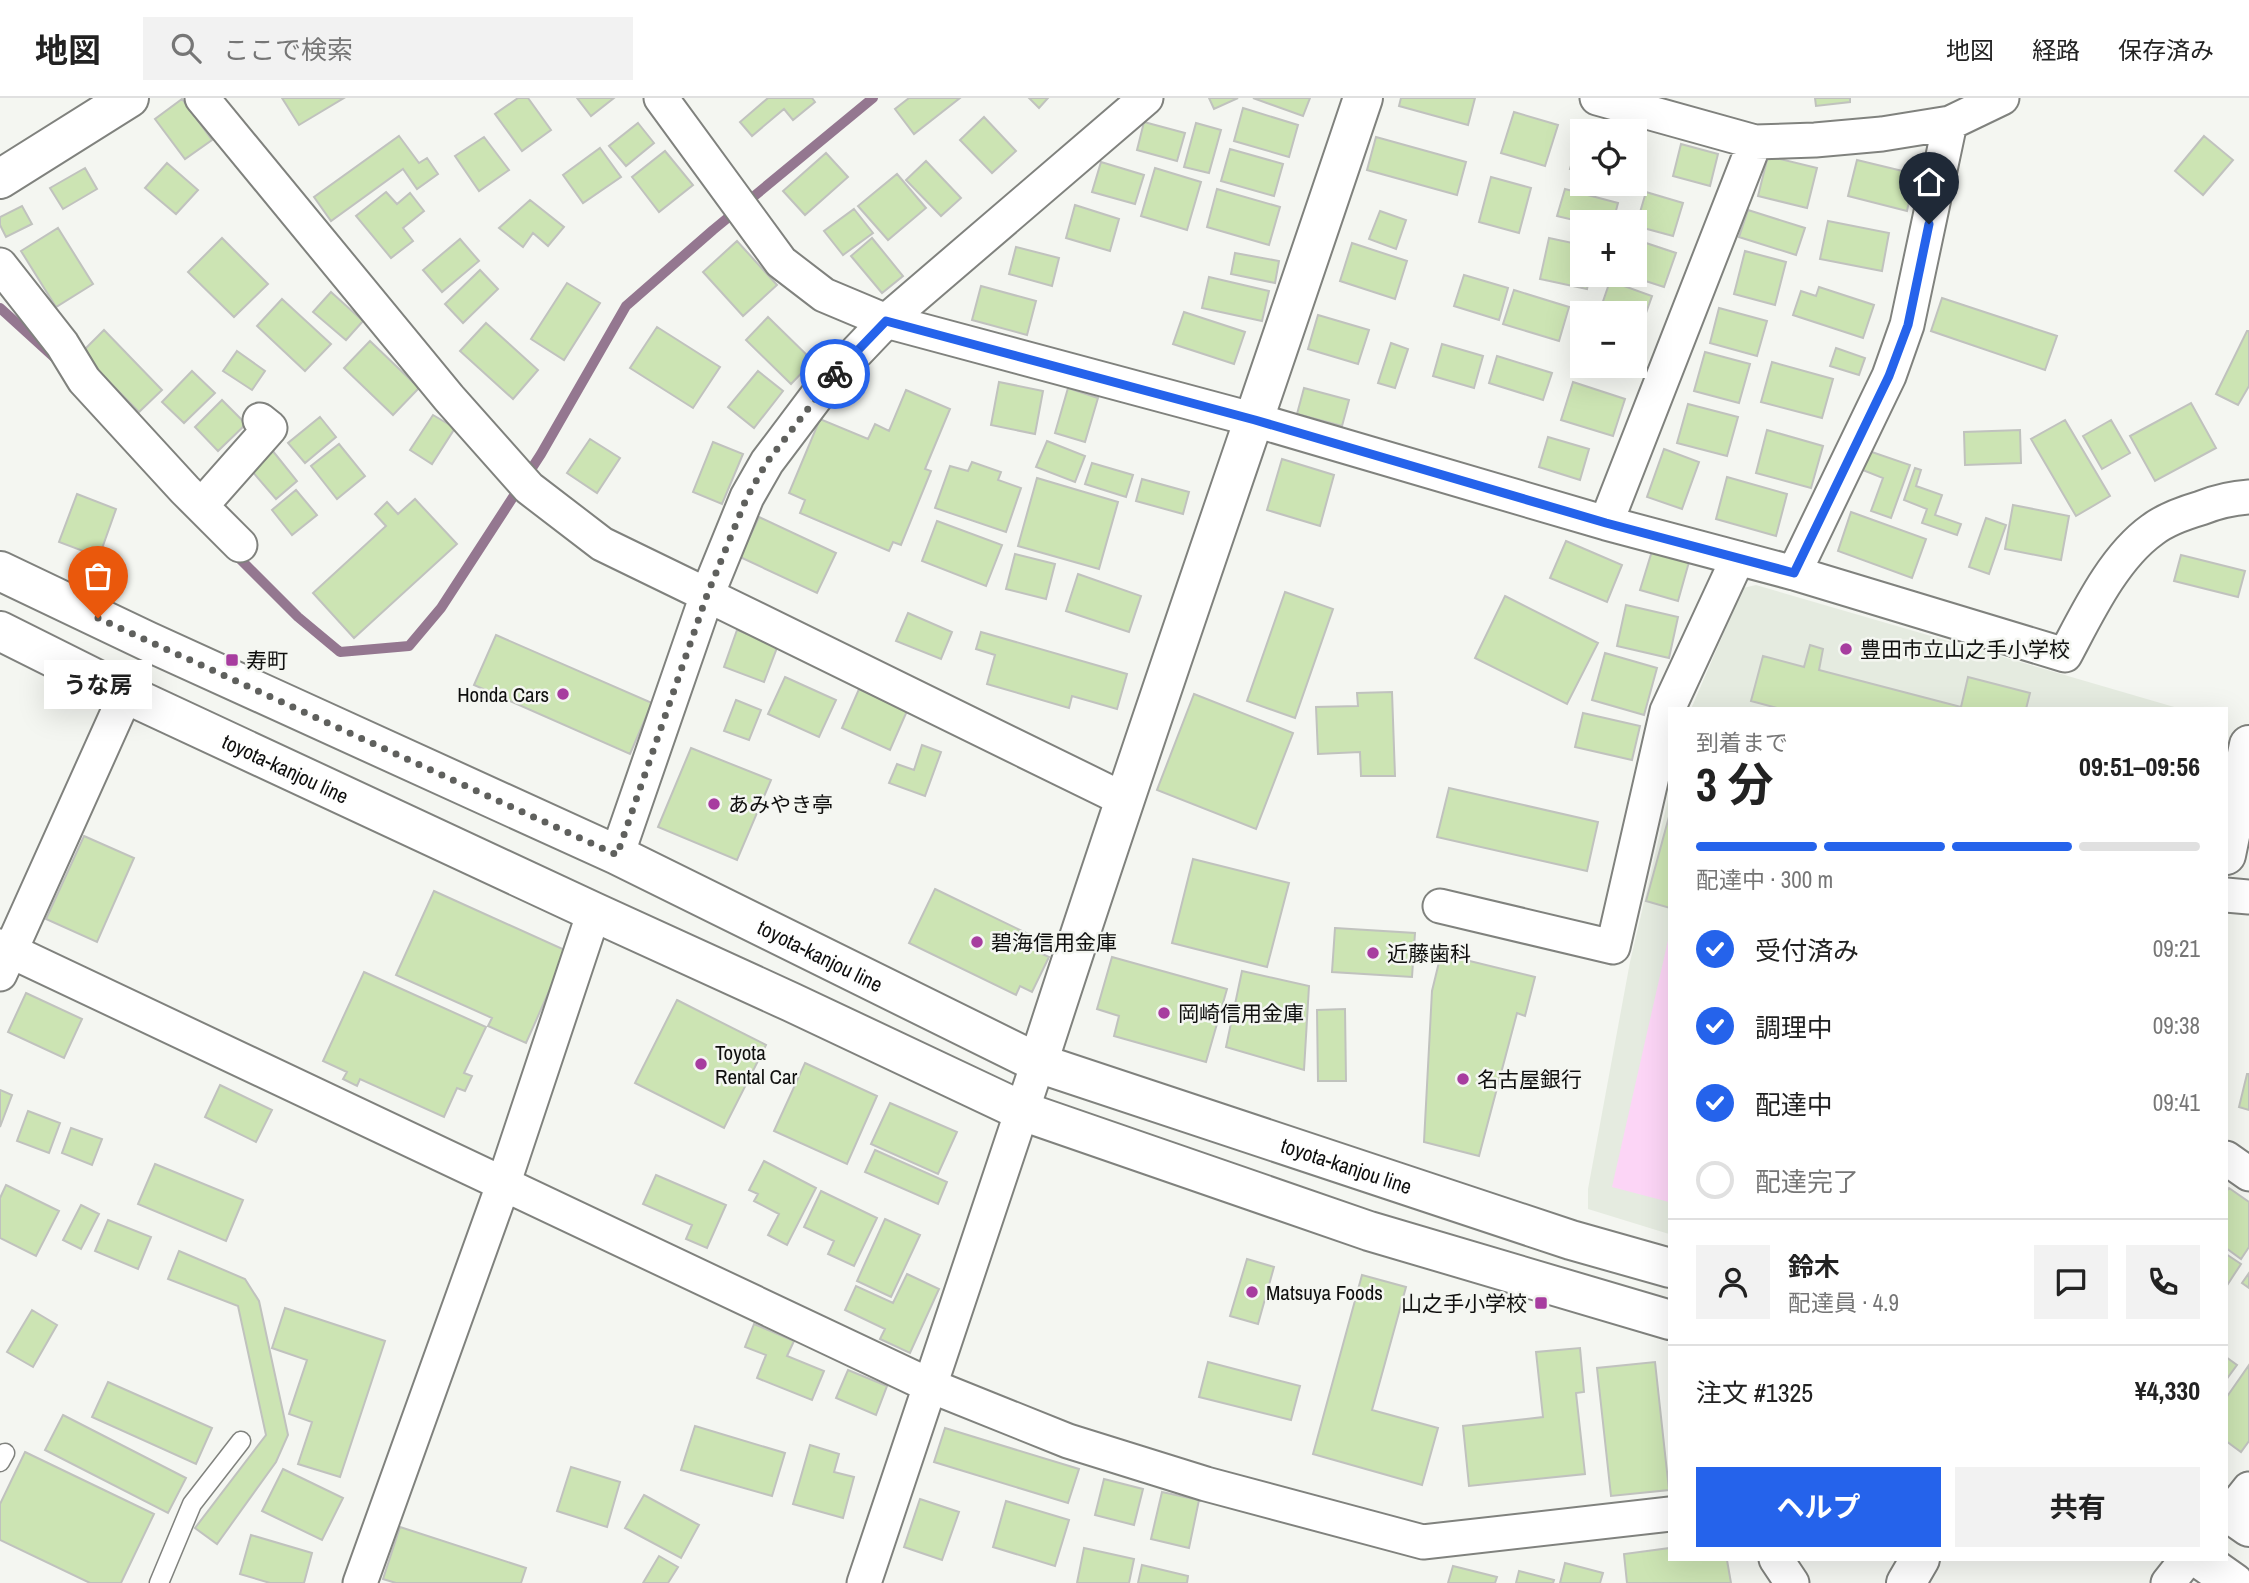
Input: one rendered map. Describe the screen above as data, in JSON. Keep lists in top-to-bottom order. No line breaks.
{"streets":{"main road":["toyota-kanjou line"]},"places":{"other":["うな房","豊田市立山之手小学校","Honda Cars","あみやき亭","碧海信用金庫","近藤歯科","岡崎信用金庫","Toyota Rental Car","名古屋銀行","Matsuya Foods"],"transit":["寿町","山之手小学校"]},"page":{"header":"地図","search":"ここで検索","nav":["地図","経路","保存済み"],"map_buttons":["+","−"],"bubble":"うな房","heading":["3 分","到着まで","09:51–09:56"],"panel":["鈴木","配達員 · 4.9","注文 #1325","¥4,330"],"bar":"配達中 · 300 m","list":[["受付済み","09:21"],["調理中","09:38"],["配達中","09:41"],"配達完了"],"buttons":["ヘルプ","共有"]}}
